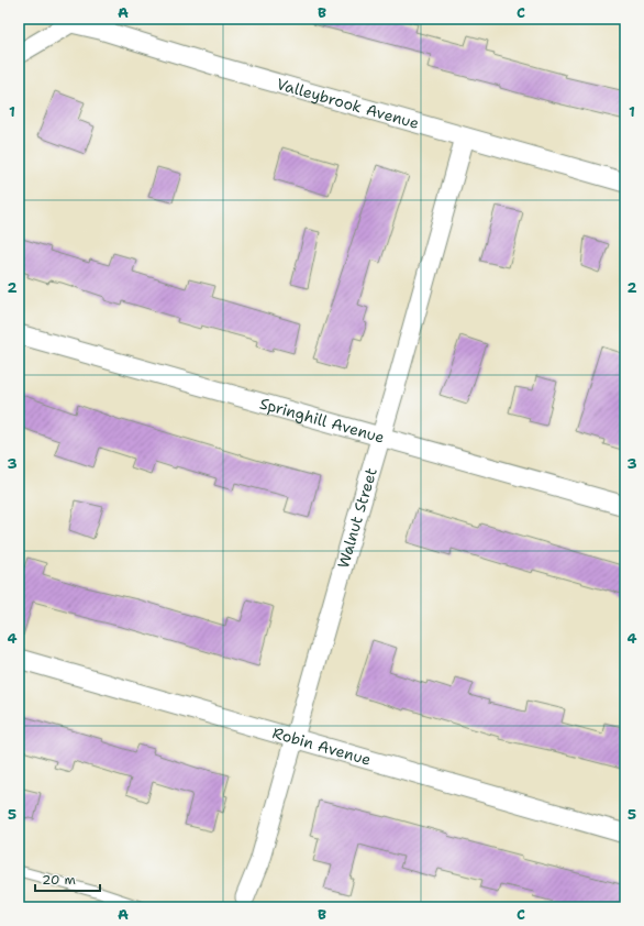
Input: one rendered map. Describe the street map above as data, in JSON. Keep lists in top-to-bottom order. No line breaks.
{"streets":{"street":["Valleybrook Avenue","Springhill Avenue","Walnut Street","Robin Avenue"]},"crossings":[["Valleybrook Avenue","Walnut Street"],["Springhill Avenue","Walnut Street"],["Walnut Street","Robin Avenue"]],"scale_bar":"20 m","grid":{"columns":["A","B","C"],"rows":["1","2","3","4","5"]}}
